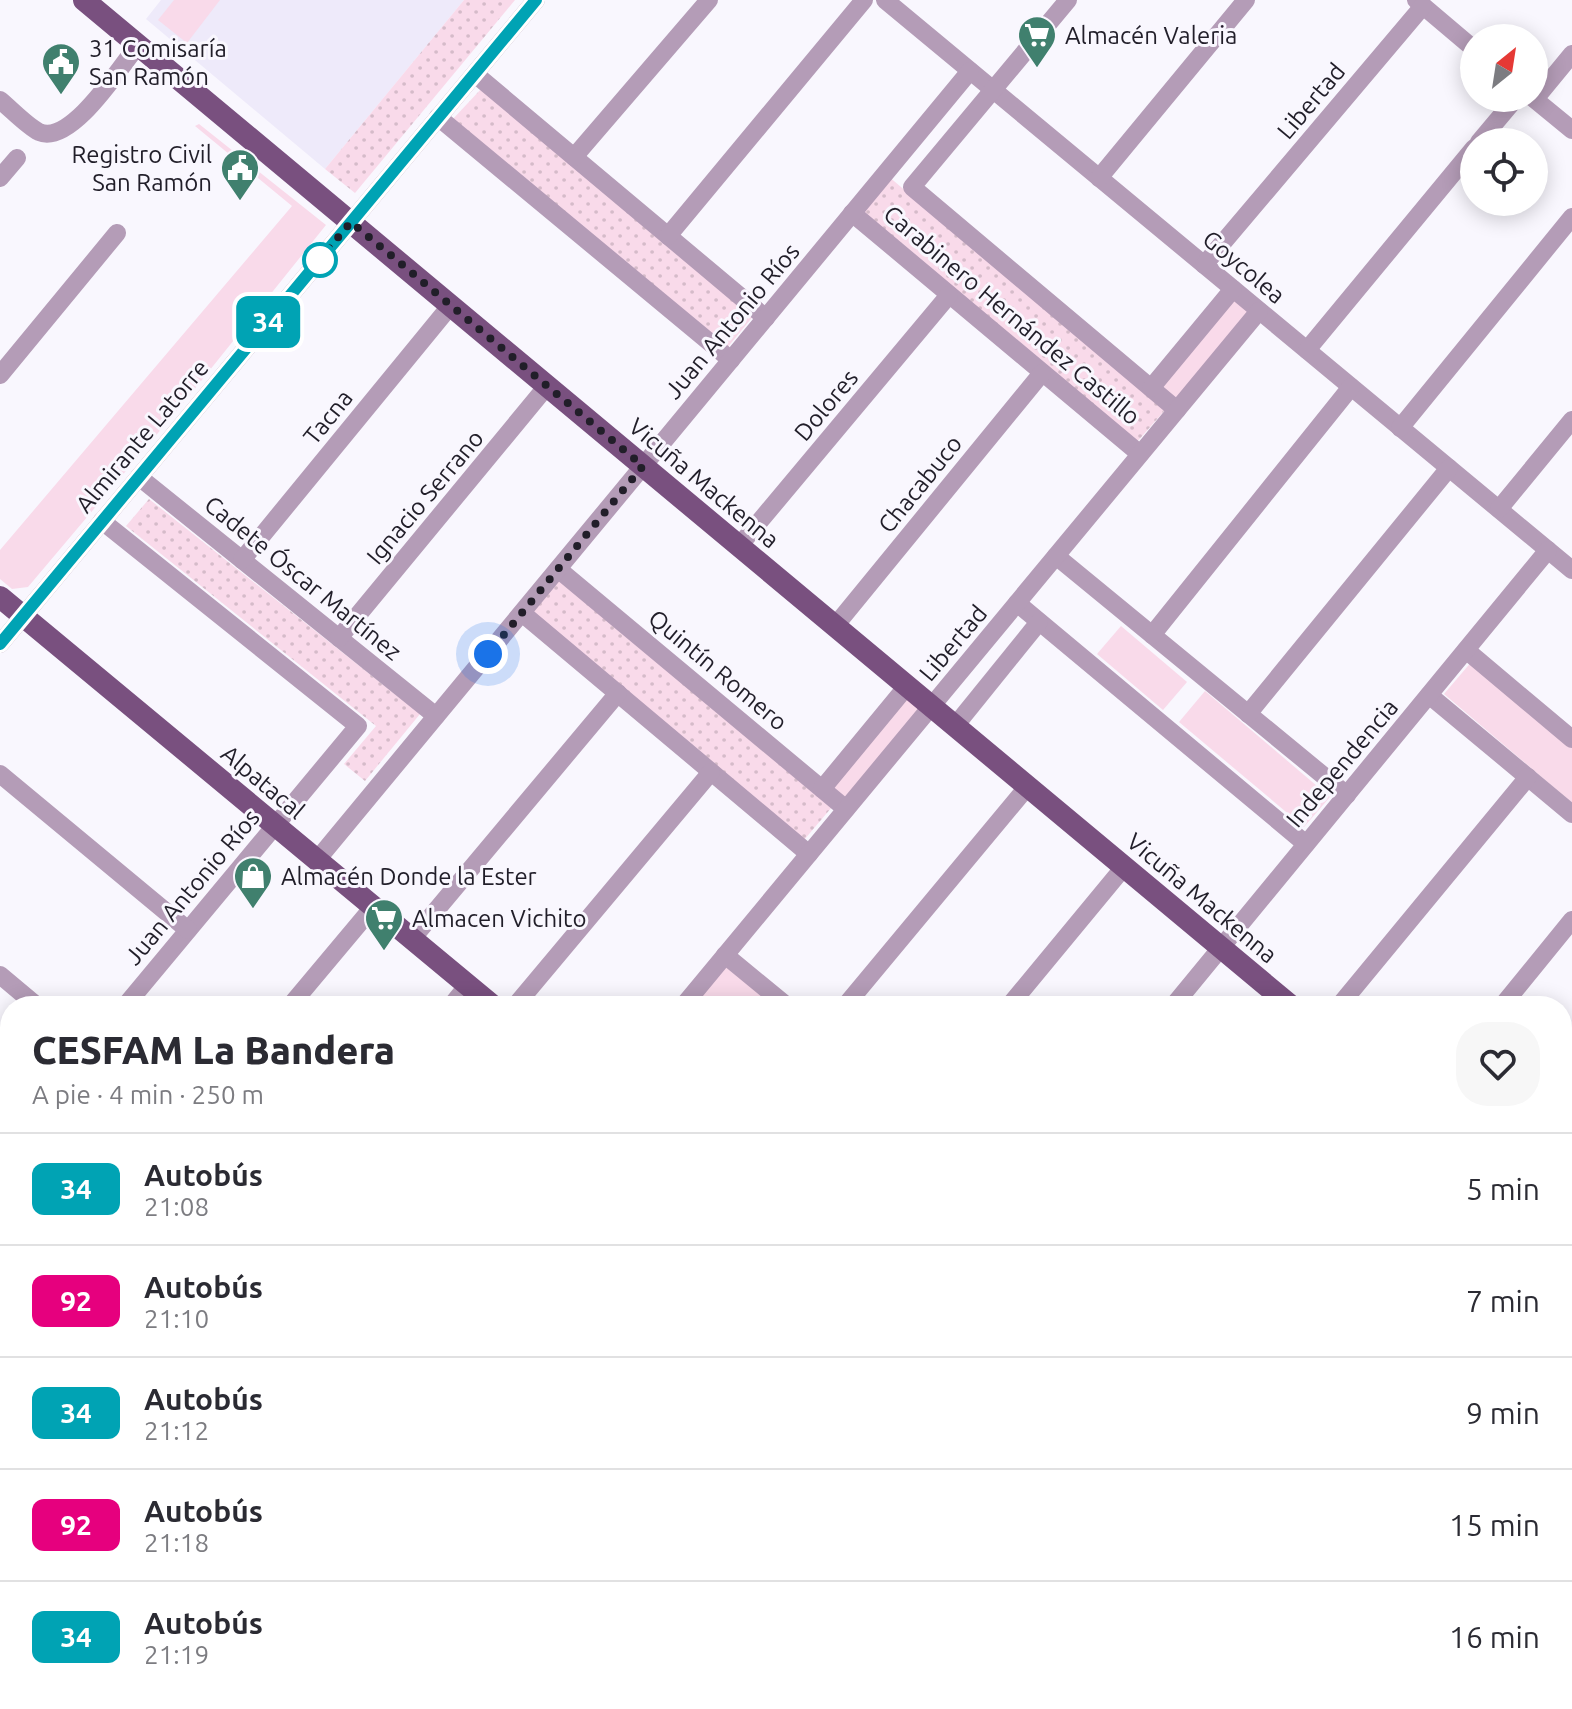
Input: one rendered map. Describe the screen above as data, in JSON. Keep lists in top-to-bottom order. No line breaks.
{"streets":{"main road":["Vicuña Mackenna","Alpatacal"],"street":["Libertad","Goycolea","Carabinero Hernández Castillo","Juan Antonio Ríos","Dolores","Tacna","Almirante Latorre","Chacabuco","Ignacio Serrano","Cadete Óscar Martínez","Quintín Romero","Independencia"]},"crossings":[["Libertad","Goycolea"],["Libertad","Carabinero Hernández Castillo"],["Libertad","Vicuña Mackenna"],["Libertad","Quintín Romero"],["Goycolea","Carabinero Hernández Castillo"],["Goycolea","Juan Antonio Ríos"],["Goycolea","Independencia"],["Carabinero Hernández Castillo","Juan Antonio Ríos"],["Carabinero Hernández Castillo","Dolores"],["Carabinero Hernández Castillo","Chacabuco"],["Juan Antonio Ríos","Almirante Latorre"],["Juan Antonio Ríos","Vicuña Mackenna"],["Juan Antonio Ríos","Cadete Óscar Martínez"],["Juan Antonio Ríos","Quintín Romero"],["Juan Antonio Ríos","Alpatacal"],["Dolores","Vicuña Mackenna"],["Tacna","Vicuña Mackenna"],["Tacna","Cadete Óscar Martínez"],["Almirante Latorre","Vicuña Mackenna"],["Almirante Latorre","Cadete Óscar Martínez"],["Almirante Latorre","Alpatacal"],["Vicuña Mackenna","Chacabuco"],["Vicuña Mackenna","Ignacio Serrano"],["Vicuña Mackenna","Independencia"],["Ignacio Serrano","Cadete Óscar Martínez"]],"places":{"supermarket":["Almacén Valeria","Almacen Vichito"],"public building":["31 Comisaría San Ramón","Registro Civil San Ramón"],"shop":["Almacén Donde la Ester"]},"lines":["bus line 34"],"north":"top right","page":{"on_map":"34","heading":["CESFAM La Bandera","A pie · 4 min · 250 m"],"list":[{"mark":"34","name":"Autobús","note":"21:08","value":"5 min"},{"mark":"92","name":"Autobús","note":"21:10","value":"7 min"},{"mark":"34","name":"Autobús","note":"21:12","value":"9 min"},{"mark":"92","name":"Autobús","note":"21:18","value":"15 min"},{"mark":"34","name":"Autobús","note":"21:19","value":"16 min"}]}}
